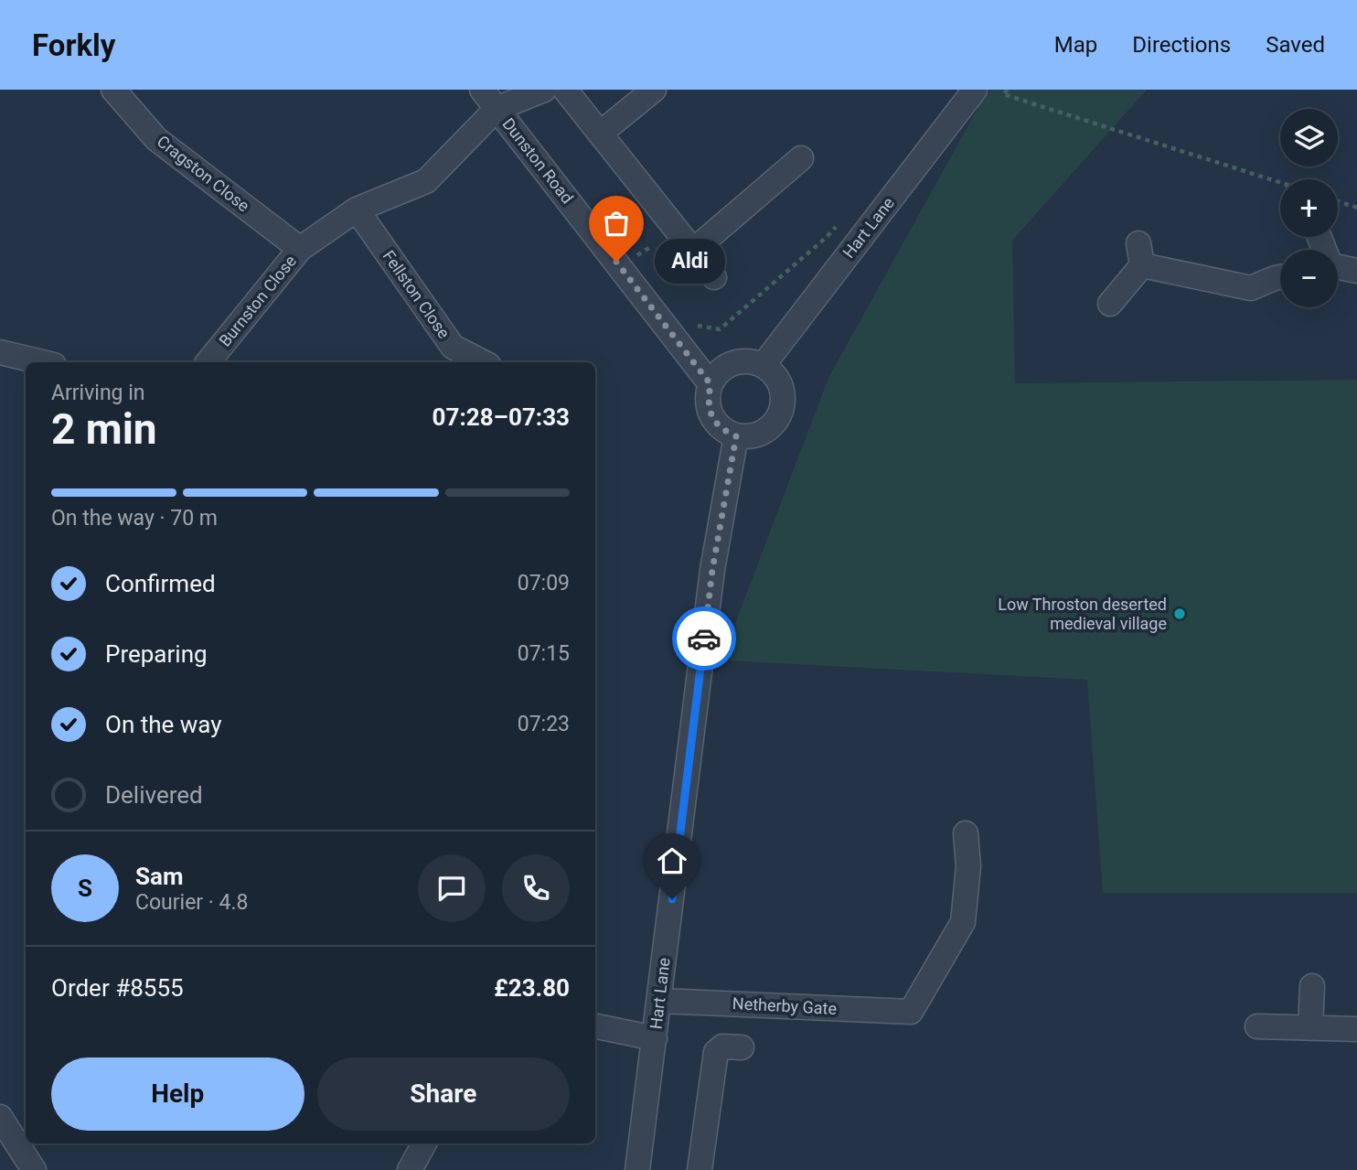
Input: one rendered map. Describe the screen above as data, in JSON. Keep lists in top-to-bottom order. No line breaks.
{"streets":{"street":["Dunston Road","Cragston Close","Hart Lane","Fellston Close","Burnston Close","Netherby Gate"]},"crossings":[["Dunston Road","Hart Lane"],["Dunston Road","Burnston Close"],["Cragston Close","Burnston Close"],["Hart Lane","Netherby Gate"],["Fellston Close","Burnston Close"]],"places":["Aldi","Low Throston deserted medieval village"],"page":{"header":"Forkly","nav":["Map","Directions","Saved"],"map_buttons":["+","−"],"bubble":"Aldi","heading":["2 min","Arriving in","07:28–07:33"],"panel":["Sam","Courier · 4.8","Order #8555","£23.80"],"bar":"On the way · 70 m","list":[["Confirmed","07:09"],["Preparing","07:15"],["On the way","07:23"],"Delivered"],"round":"S","buttons":["Help","Share"]}}
